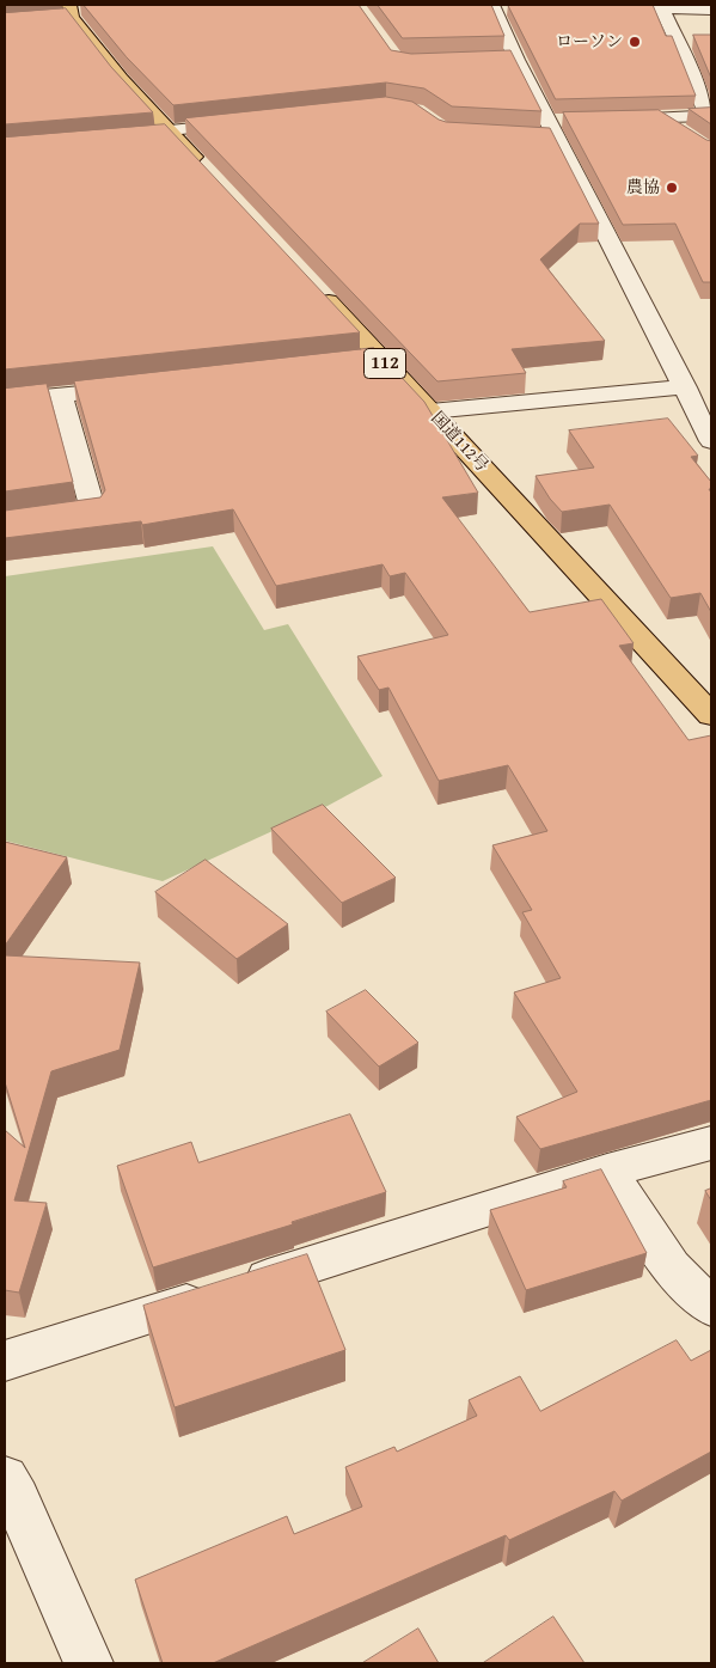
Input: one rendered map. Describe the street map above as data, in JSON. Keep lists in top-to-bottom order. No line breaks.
{"streets":{"highway":["112","国道112号"]},"places":["ローソン","農協"]}
